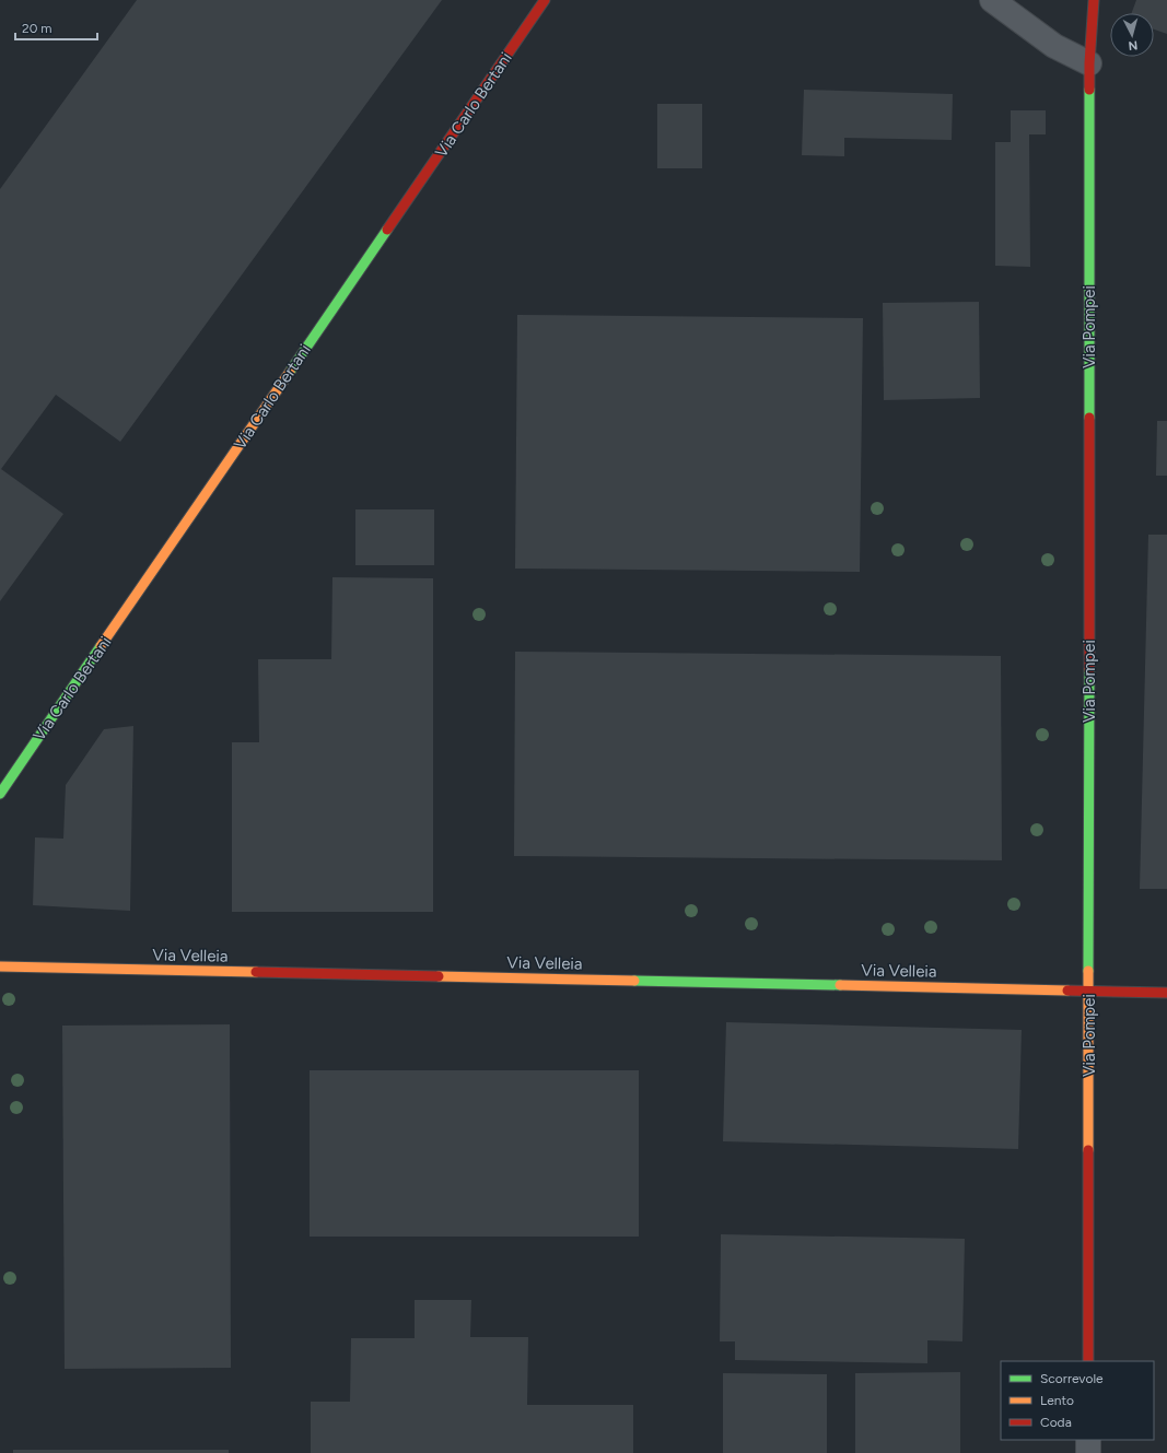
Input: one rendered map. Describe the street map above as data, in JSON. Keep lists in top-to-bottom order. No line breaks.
{"streets":{"street":["Via Carlo Bertani","Via Pompei","Via Velleia"]},"crossings":[["Via Pompei","Via Velleia"]],"legend":["Scorrevole","Lento","Coda"],"scale_bar":"20 m","north":"bottom"}
